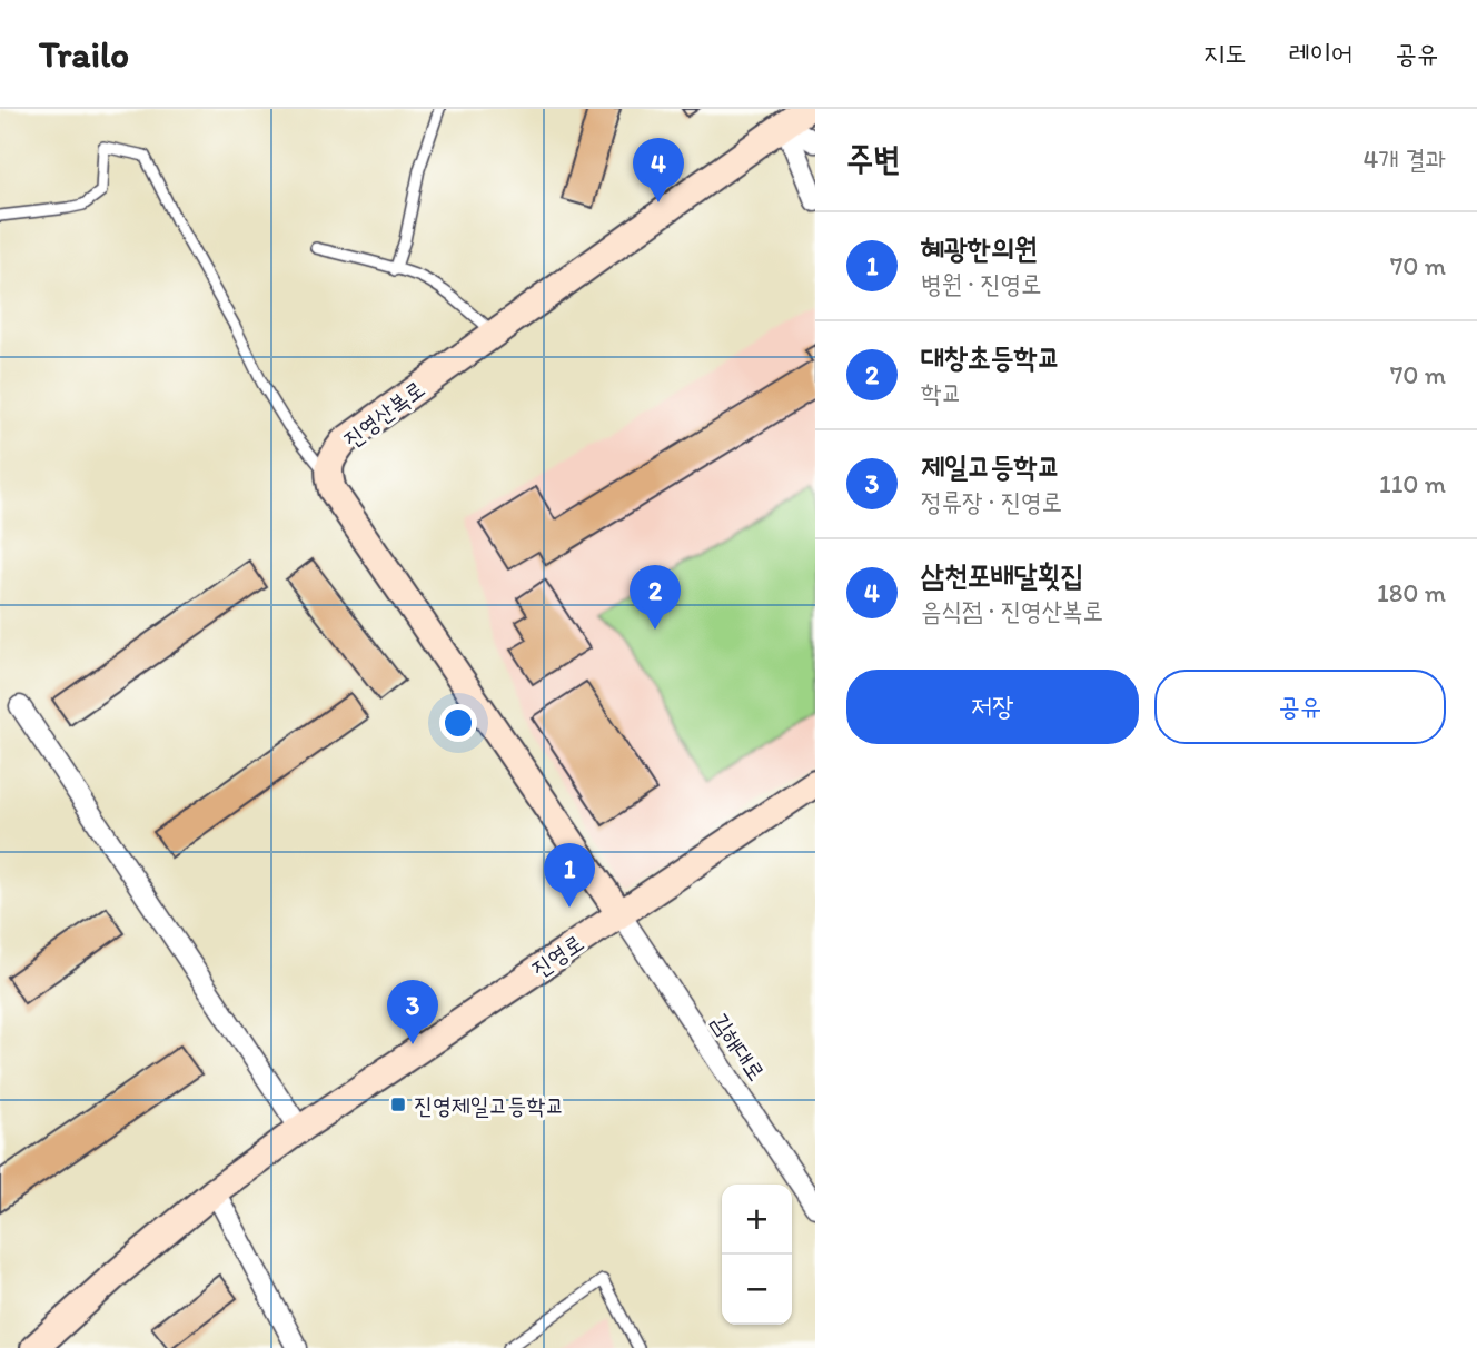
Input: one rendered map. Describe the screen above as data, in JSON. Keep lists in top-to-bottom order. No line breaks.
{"streets":{"main road":["진영산복로","진영로"],"street":["김해대로"]},"crossings":[["진영산복로","진영로"],["진영산복로","김해대로"],["진영로","김해대로"]],"places":{"transit":["진영제일고등학교"]},"page":{"header":"Trailo","nav":["지도","레이어","공유"],"heading":["주변","4개 결과"],"pins":["4","2","1","3"],"list":[{"mark":"1","name":"혜광한의원","note":"병원 · 진영로","value":"70 m"},{"mark":"2","name":"대창초등학교","note":"학교","value":"70 m"},{"mark":"3","name":"제일고등학교","note":"정류장 · 진영로","value":"110 m"},{"mark":"4","name":"삼천포배달횟집","note":"음식점 · 진영산복로","value":"180 m"}],"buttons":["저장","공유"],"map_buttons":["+","−"]}}
